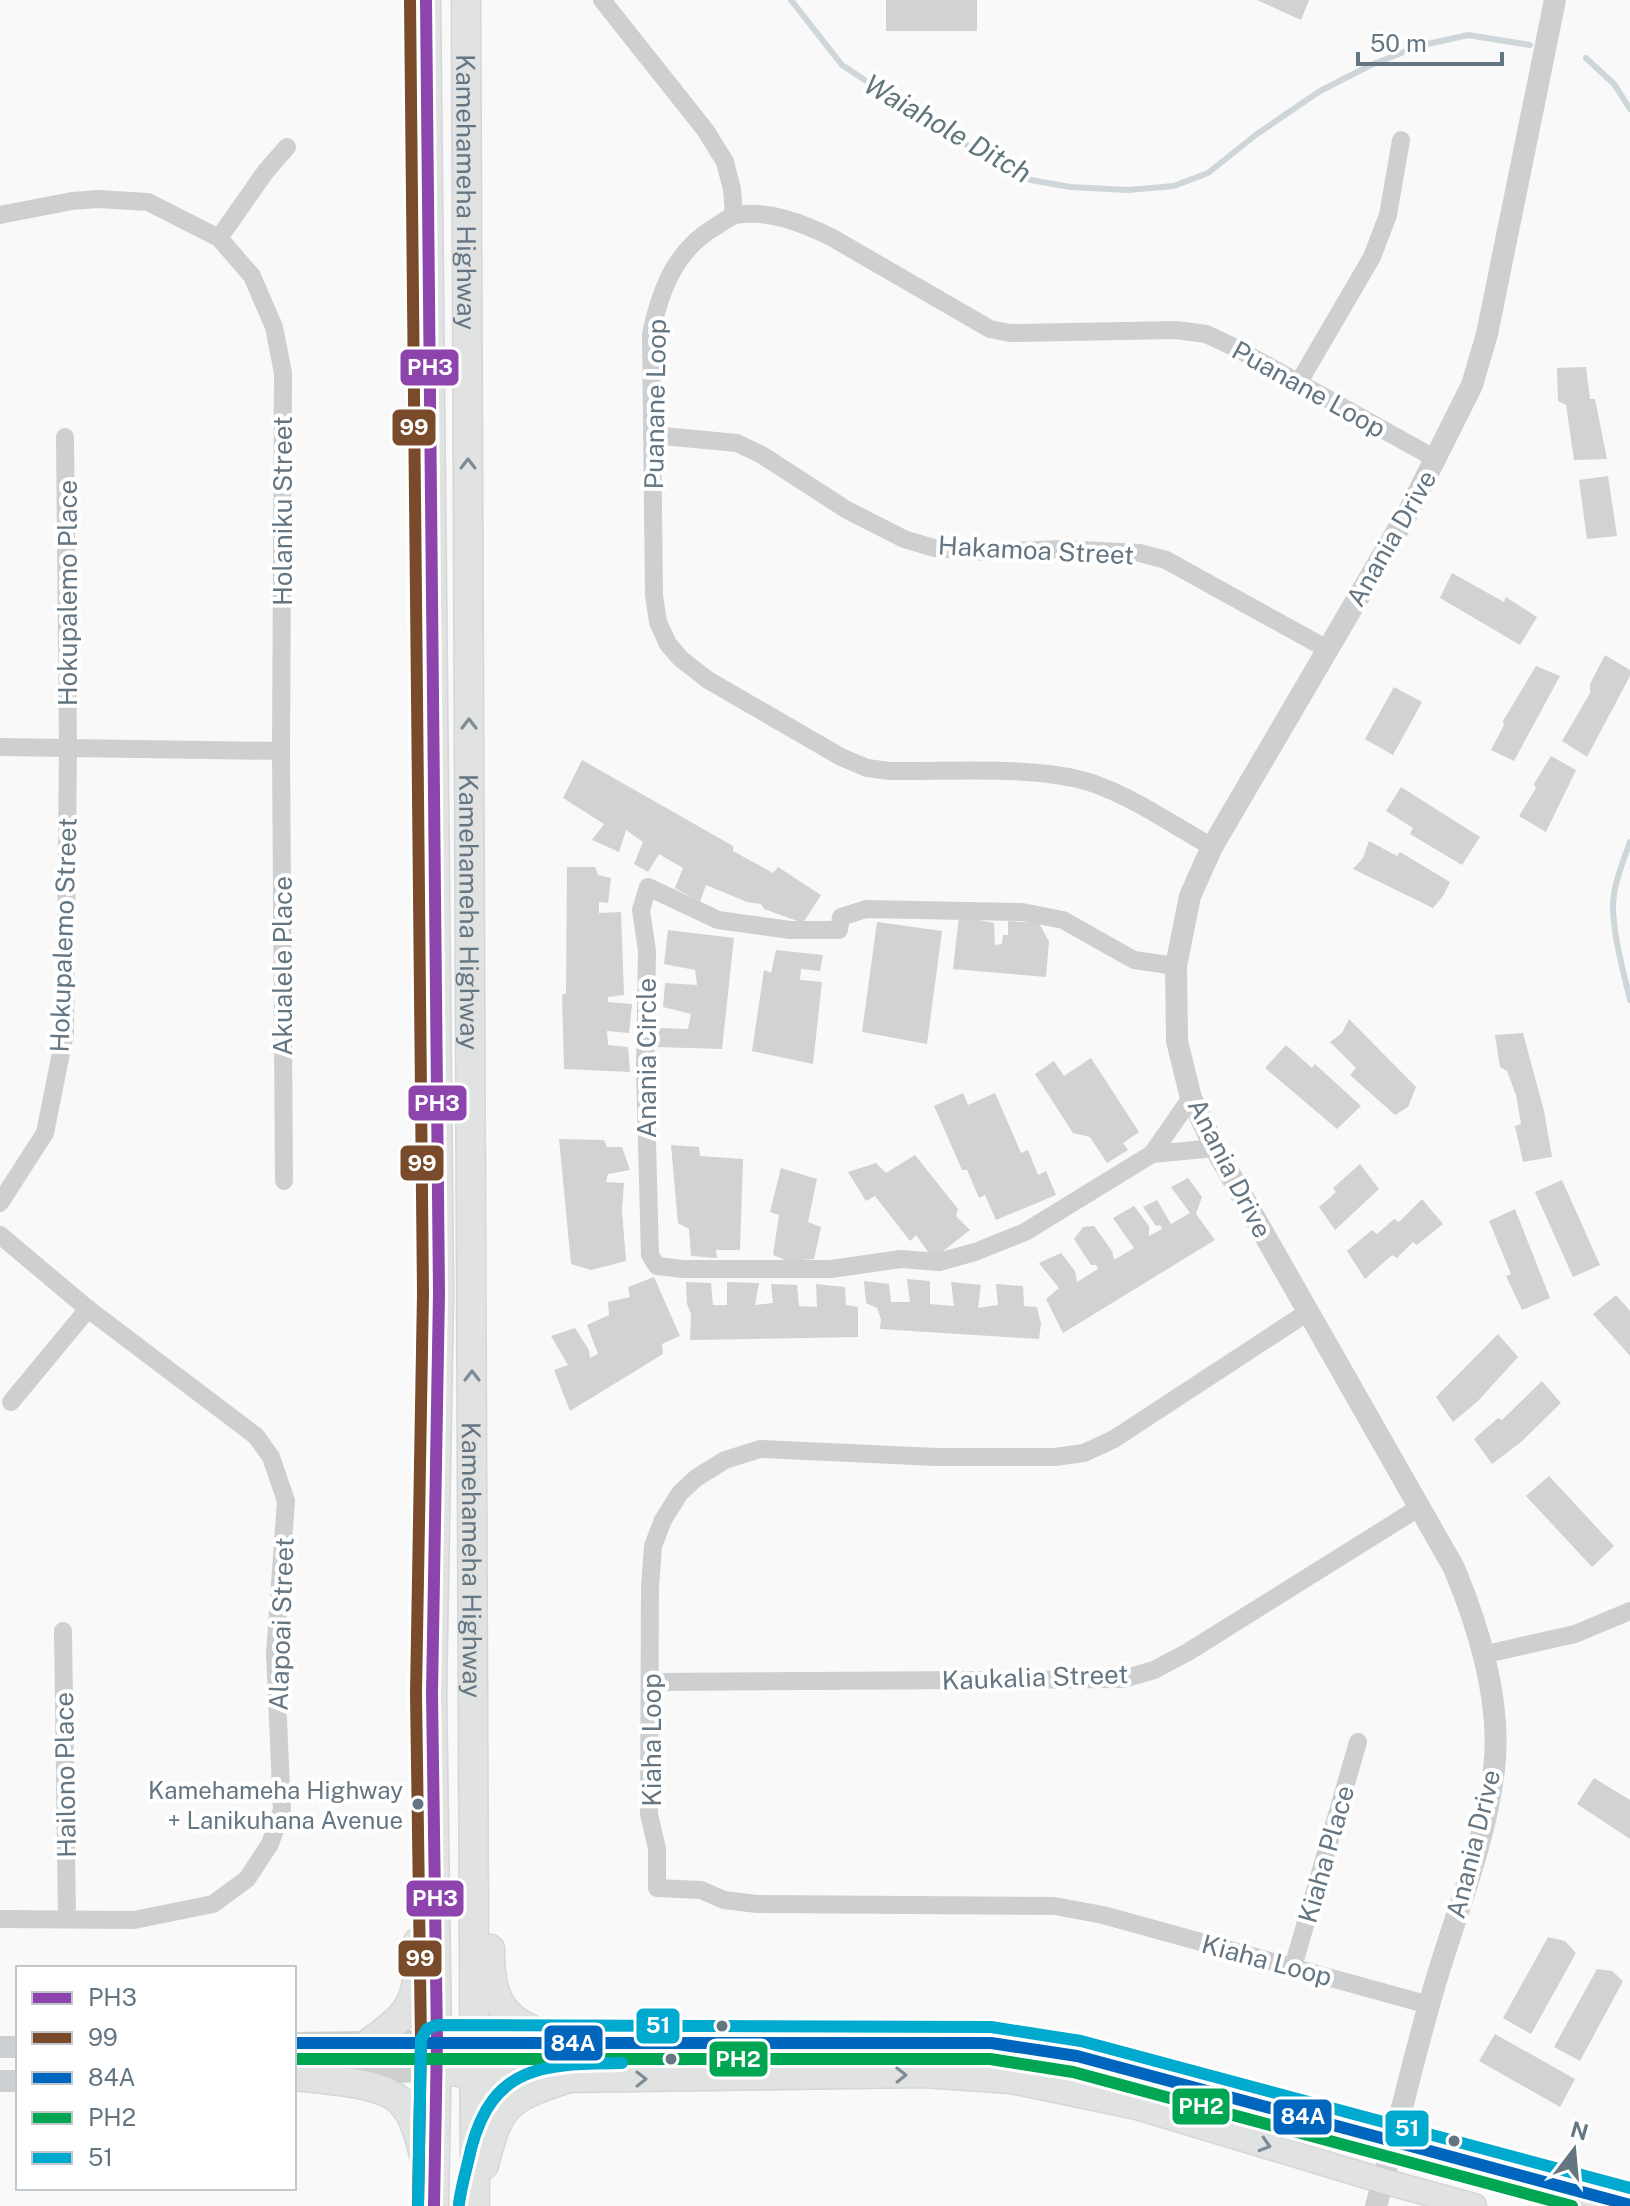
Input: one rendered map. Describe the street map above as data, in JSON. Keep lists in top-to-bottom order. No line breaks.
{"streets":{"main road":["Kamehameha Highway"],"street":["Puanane Loop","Holaniku Street","Anania Drive","Hakamoa Street","Hokupalemo Place","Hokupalemo Street","Akualele Place","Anania Circle","Alapoai Street","Kaukalia Street","Kiaha Loop","Hailono Place","Kiaha Place"]},"crossings":[["Puanane Loop","Anania Drive"],["Puanane Loop","Hakamoa Street"],["Holaniku Street","Akualele Place"],["Anania Drive","Hakamoa Street"],["Anania Drive","Anania Circle"],["Anania Drive","Kaukalia Street"],["Anania Drive","Kiaha Loop"],["Hokupalemo Place","Hokupalemo Street"],["Alapoai Street","Hailono Place"],["Kaukalia Street","Kiaha Loop"],["Kiaha Loop","Kiaha Place"]],"water":["Waiahole Ditch"],"places":["Kamehameha Highway + Lanikuhana Avenue"],"lines":["transit line PH3","transit line 99","transit line 51","transit line 84A","transit line PH2"],"legend":["PH3","99","84A","PH2","51"],"scale_bar":"50 m","north":"top"}
